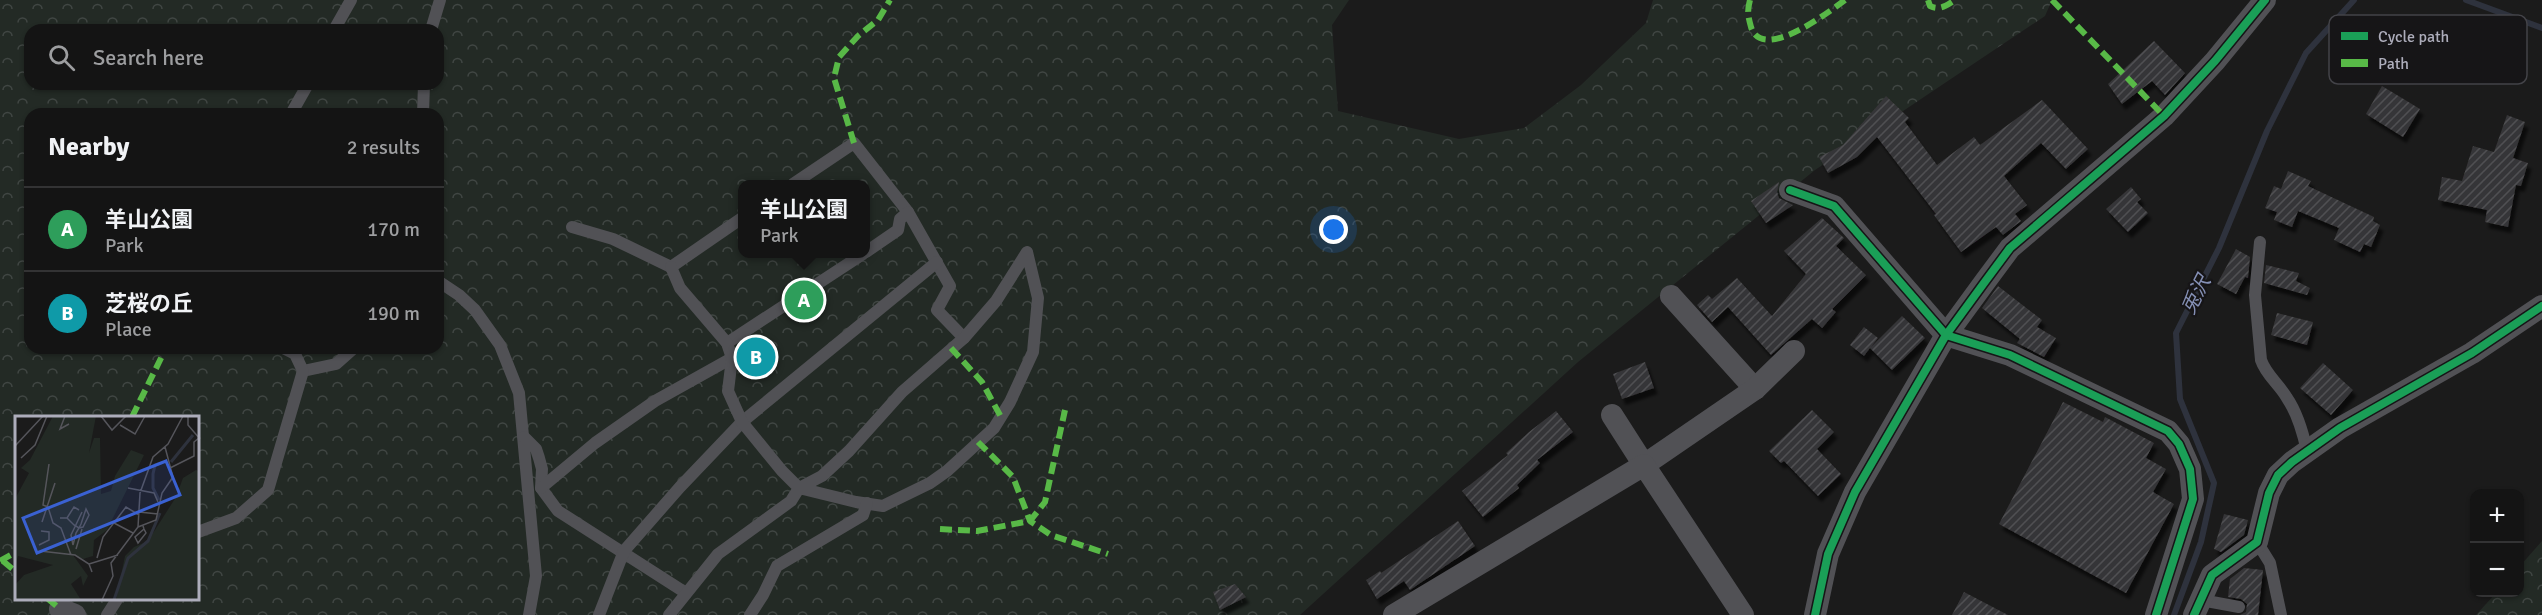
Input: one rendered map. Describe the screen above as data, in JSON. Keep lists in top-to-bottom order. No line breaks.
{"water":["兎沢"],"legend":["Cycle path","Path"],"page":{"search":"Search here","heading":["Nearby","2 results"],"popup":["羊山公園","Park"],"list":[{"mark":"A","name":"羊山公園","note":"Park","value":"170 m"},{"mark":"B","name":"芝桜の丘","note":"Place","value":"190 m"}],"pins":["A","B"],"map_buttons":["+","−"]}}
